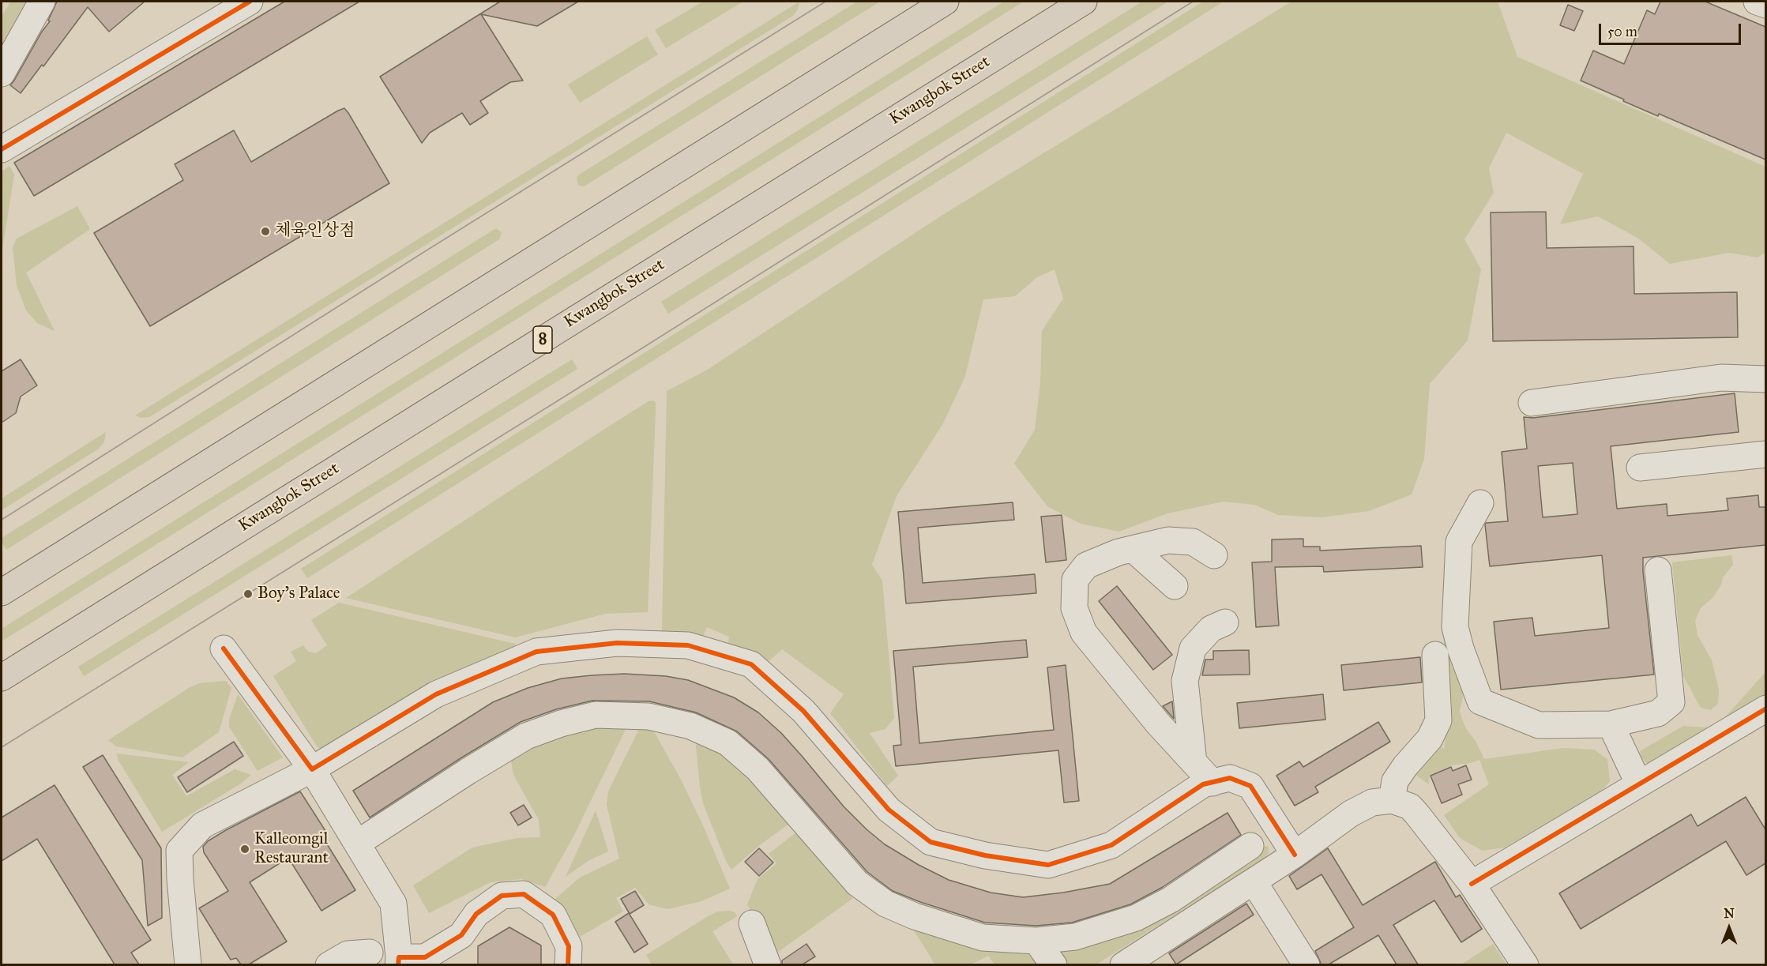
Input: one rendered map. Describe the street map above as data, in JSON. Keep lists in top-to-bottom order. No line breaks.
{"streets":{"highway":["Kwangbok Street","8"]},"places":["체육인상점","Boy's Palace","Kalleomgil Restaurant"],"scale_bar":"50 m","north":"top"}
